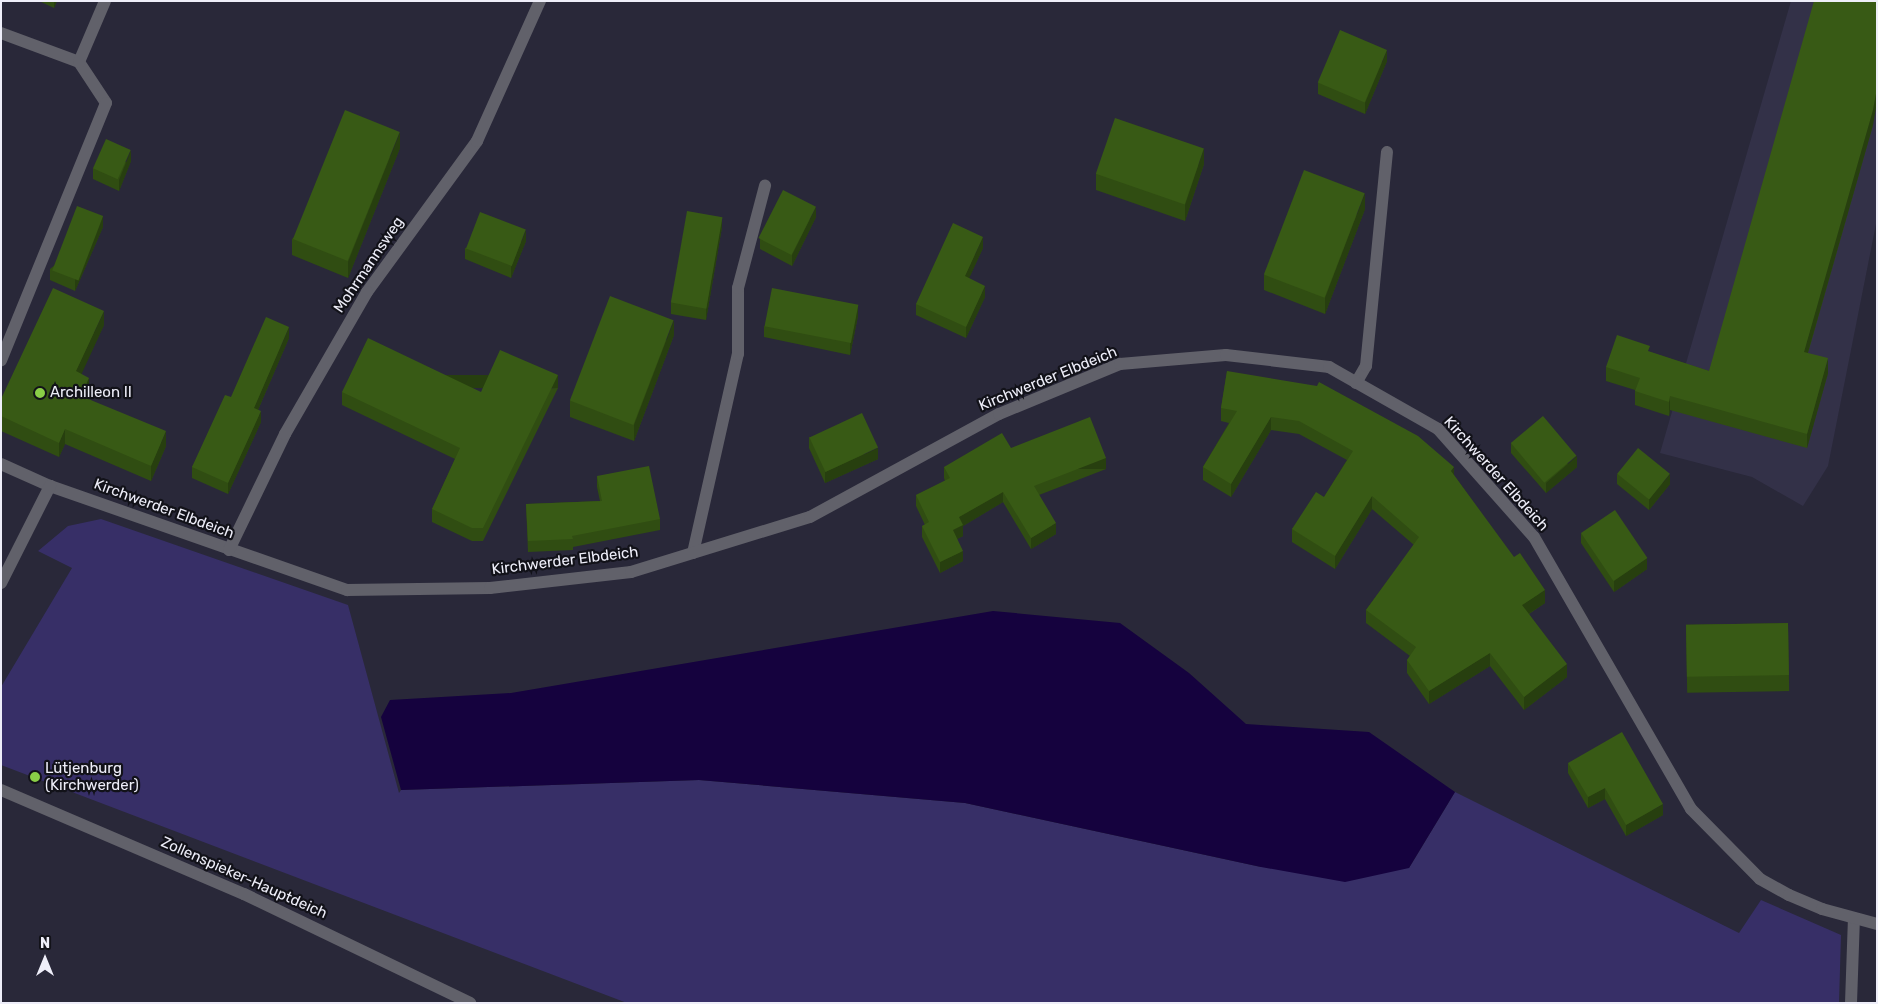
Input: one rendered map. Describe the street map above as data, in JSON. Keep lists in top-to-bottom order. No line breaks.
{"streets":{"street":["Mohrmannsweg","Kirchwerder Elbdeich","Zollenspieker-Hauptdeich"]},"crossings":[["Mohrmannsweg","Kirchwerder Elbdeich"]],"places":["Archilleon II","Lütjenburg (Kirchwerder)"],"north":"top"}
